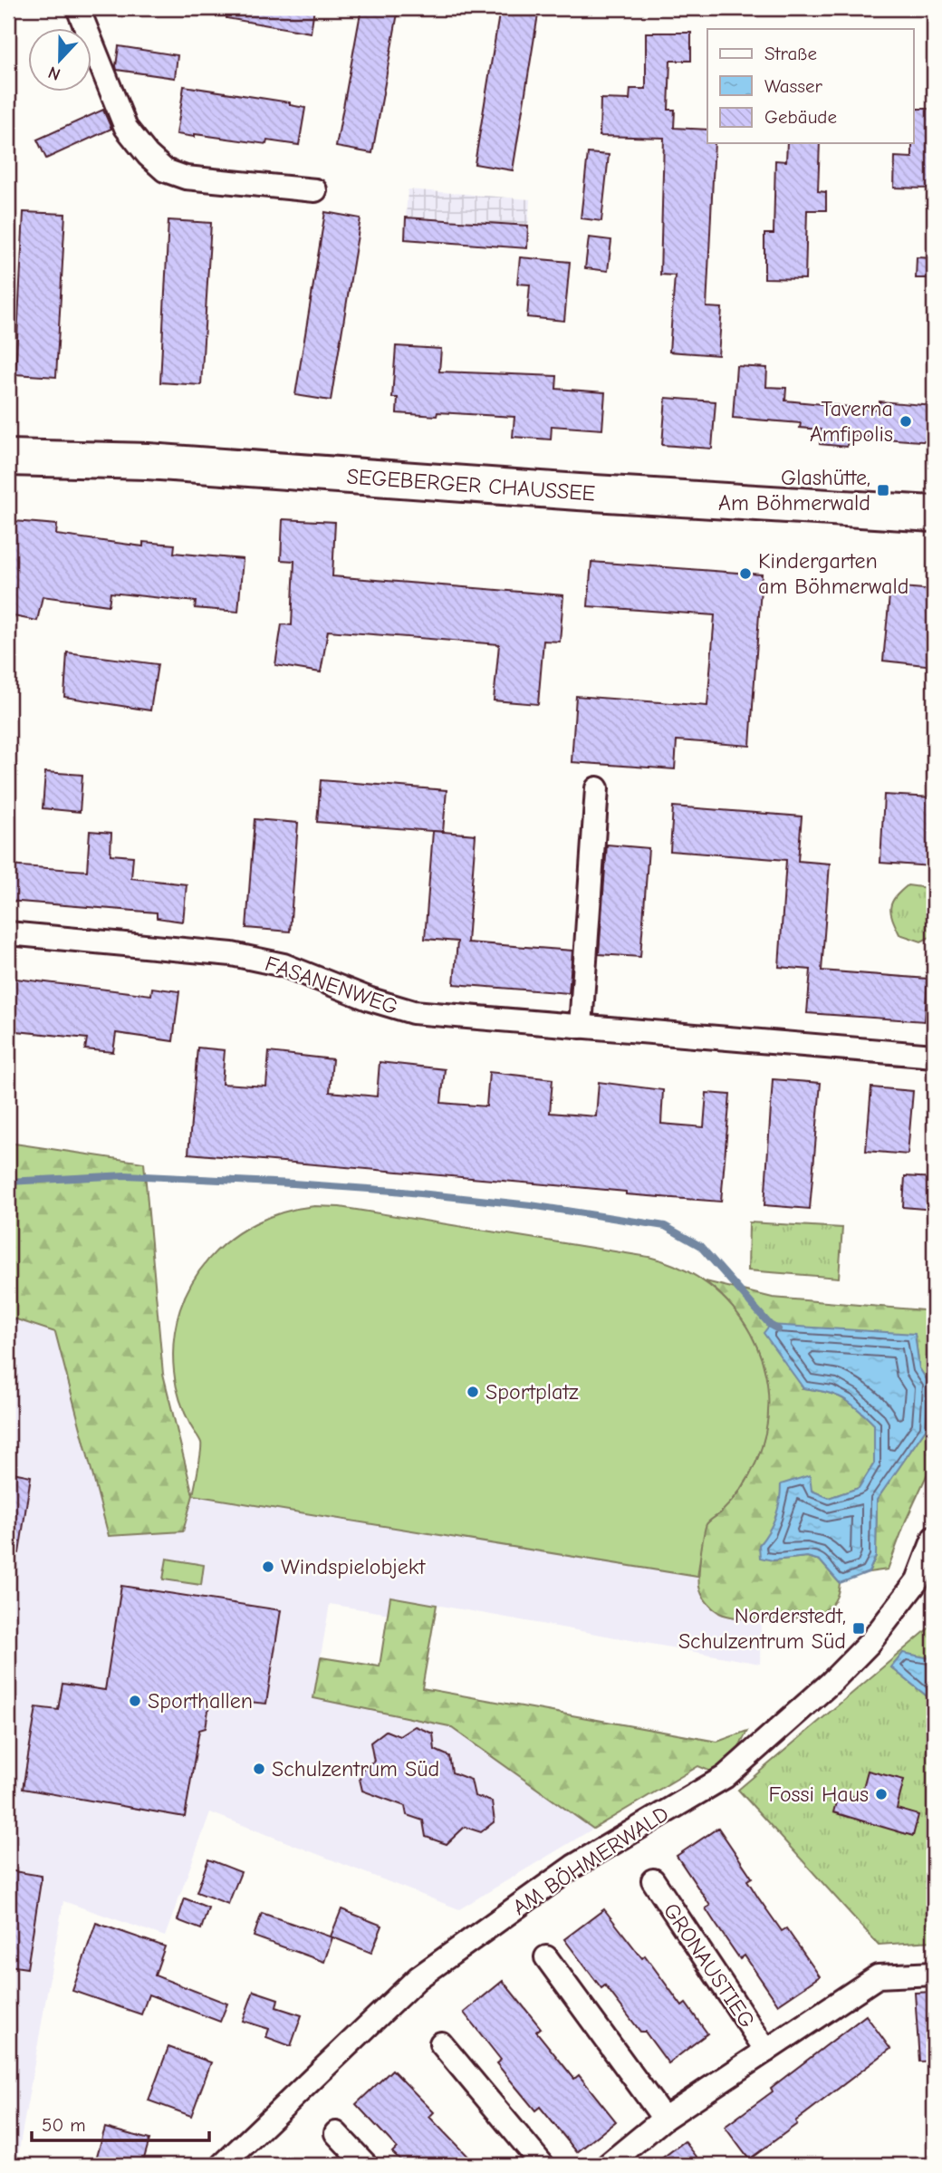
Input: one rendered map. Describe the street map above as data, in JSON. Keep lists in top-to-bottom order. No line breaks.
{"streets":{"main road":["SEGEBERGER CHAUSSEE"],"street":["FASANENWEG","AM BÖHMERWALD","GRONAUSTIEG"]},"places":{"other":["Taverna Amfipolis","Kindergarten am Böhmerwald","Sportplatz","Windspielobjekt","Sporthallen","Schulzentrum Süd","Fossi Haus"],"transit":["Glashütte, Am Böhmerwald","Norderstedt, Schulzentrum Süd"]},"legend":["Straße","Wasser","Gebäude"],"scale_bar":"50 m","north":"bottom"}
